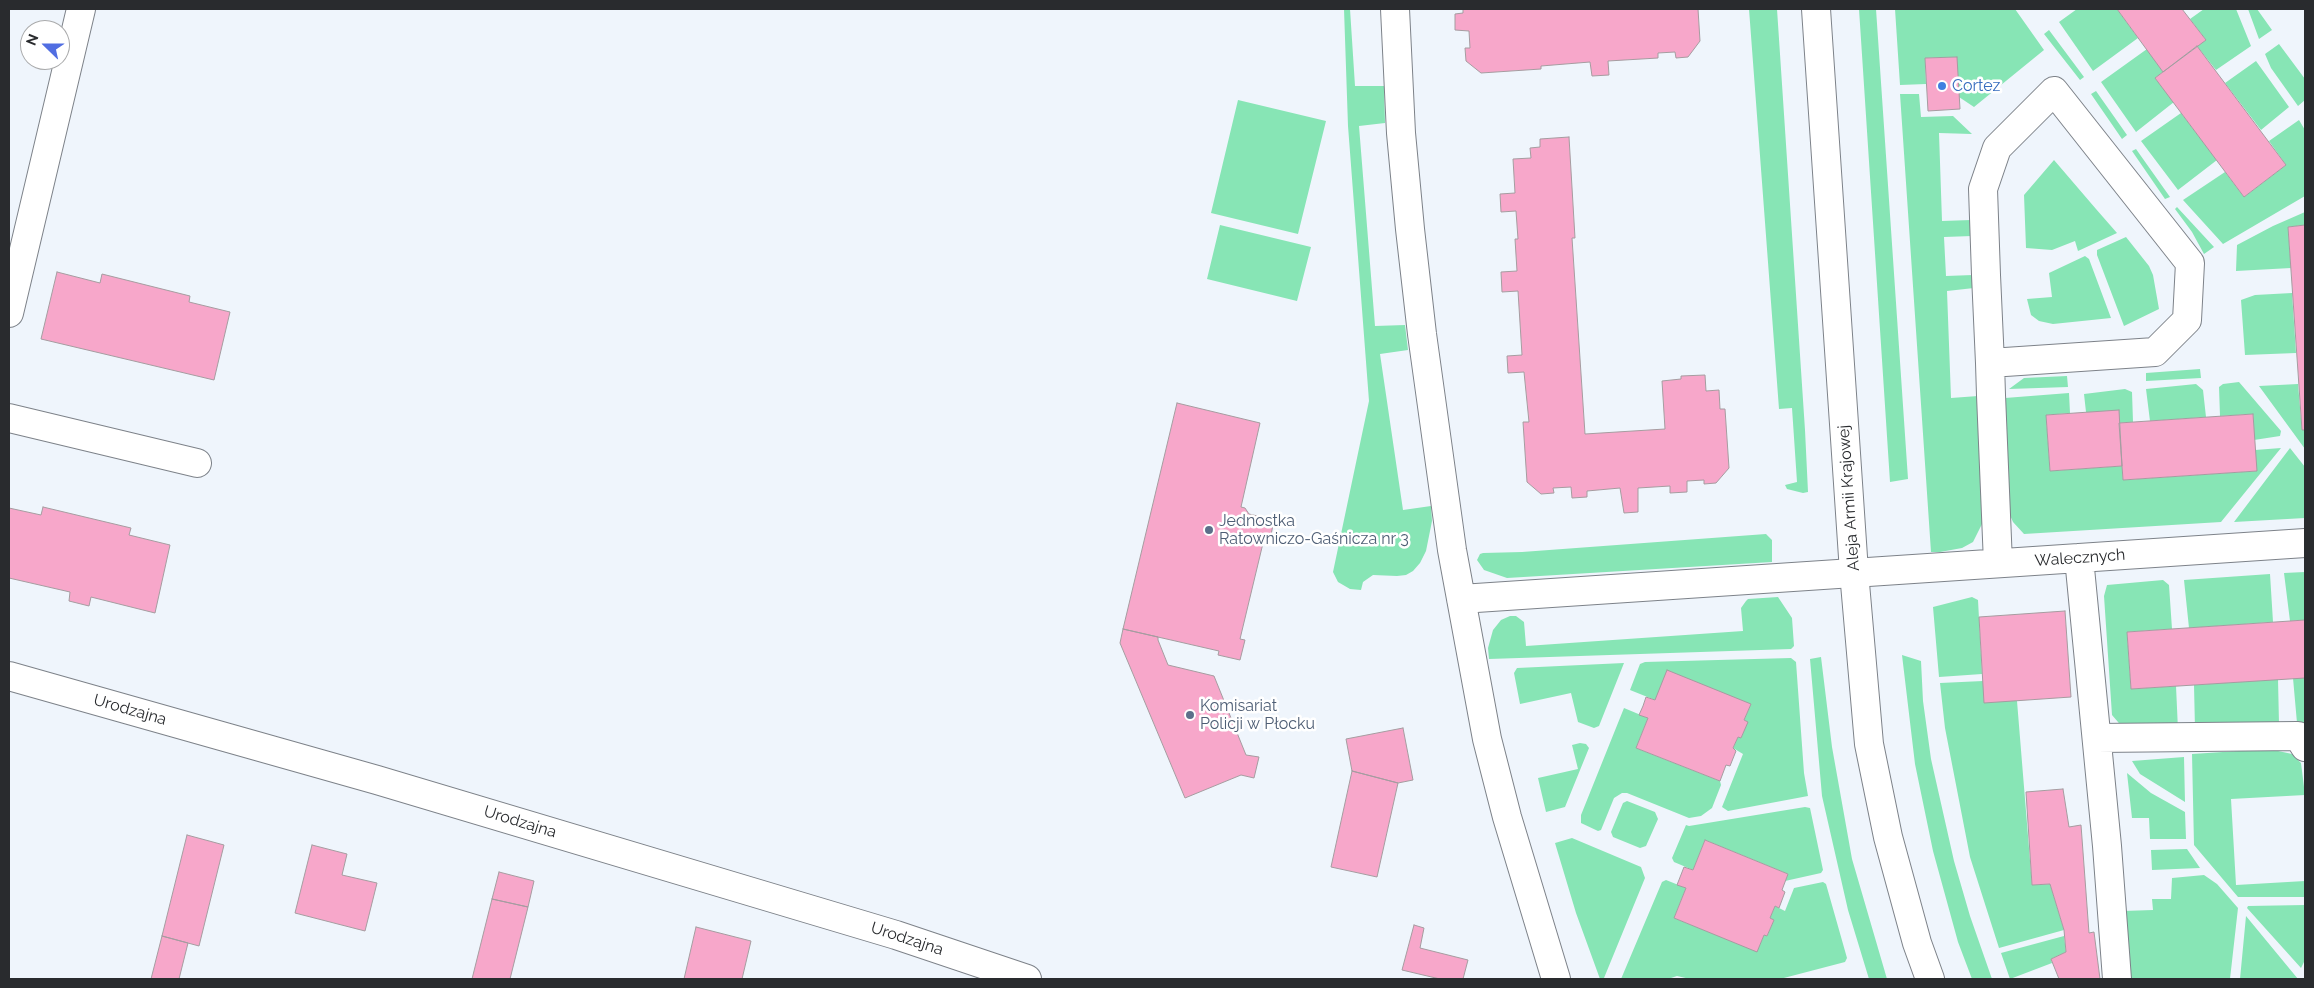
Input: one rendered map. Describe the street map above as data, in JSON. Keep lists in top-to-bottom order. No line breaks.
{"streets":{"street":["Aleja Armii Krajowej","Walecznych","Urodzajna"]},"crossings":[["Aleja Armii Krajowej","Walecznych"]],"places":["Cortez","Jednostka Ratowniczo-Gaśnicza nr 3","Komisariat Policji w Płocku"],"north":"left"}
